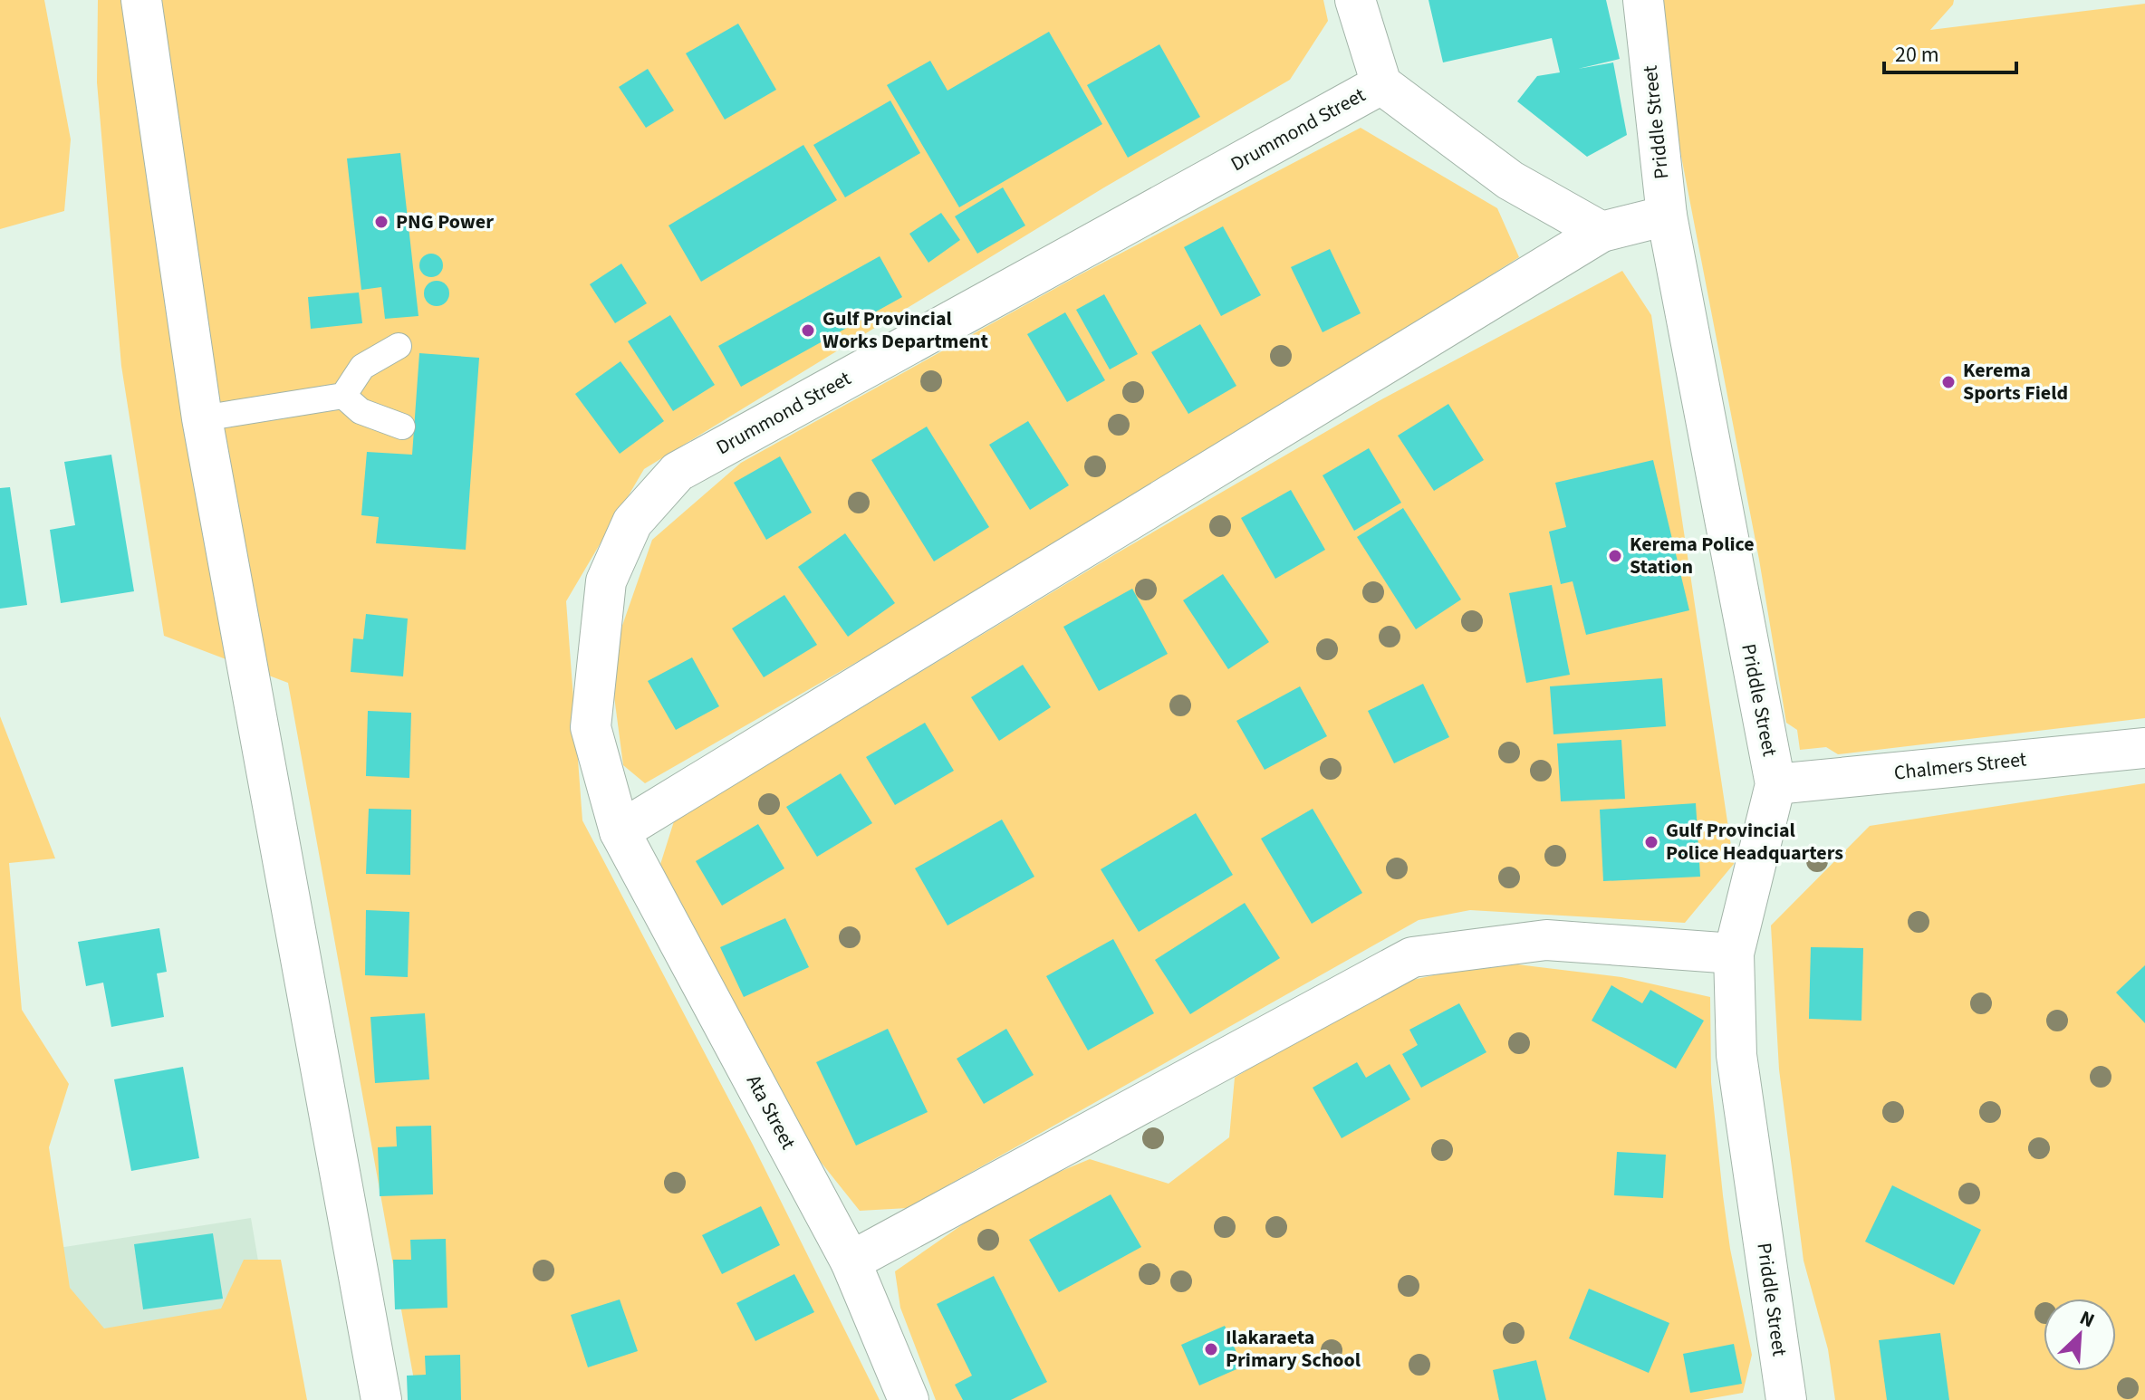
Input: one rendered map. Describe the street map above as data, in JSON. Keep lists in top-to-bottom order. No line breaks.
{"streets":{"street":["Priddle Street","Drummond Street","Chalmers Street","Ata Street"]},"crossings":[["Priddle Street","Chalmers Street"],["Drummond Street","Ata Street"]],"places":["PNG Power","Gulf Provincial Works Department","Kerema Sports Field","Kerema Police Station","Gulf Provincial Police Headquarters","Ilakaraeta Primary School"],"scale_bar":"20 m","north":"top right"}
